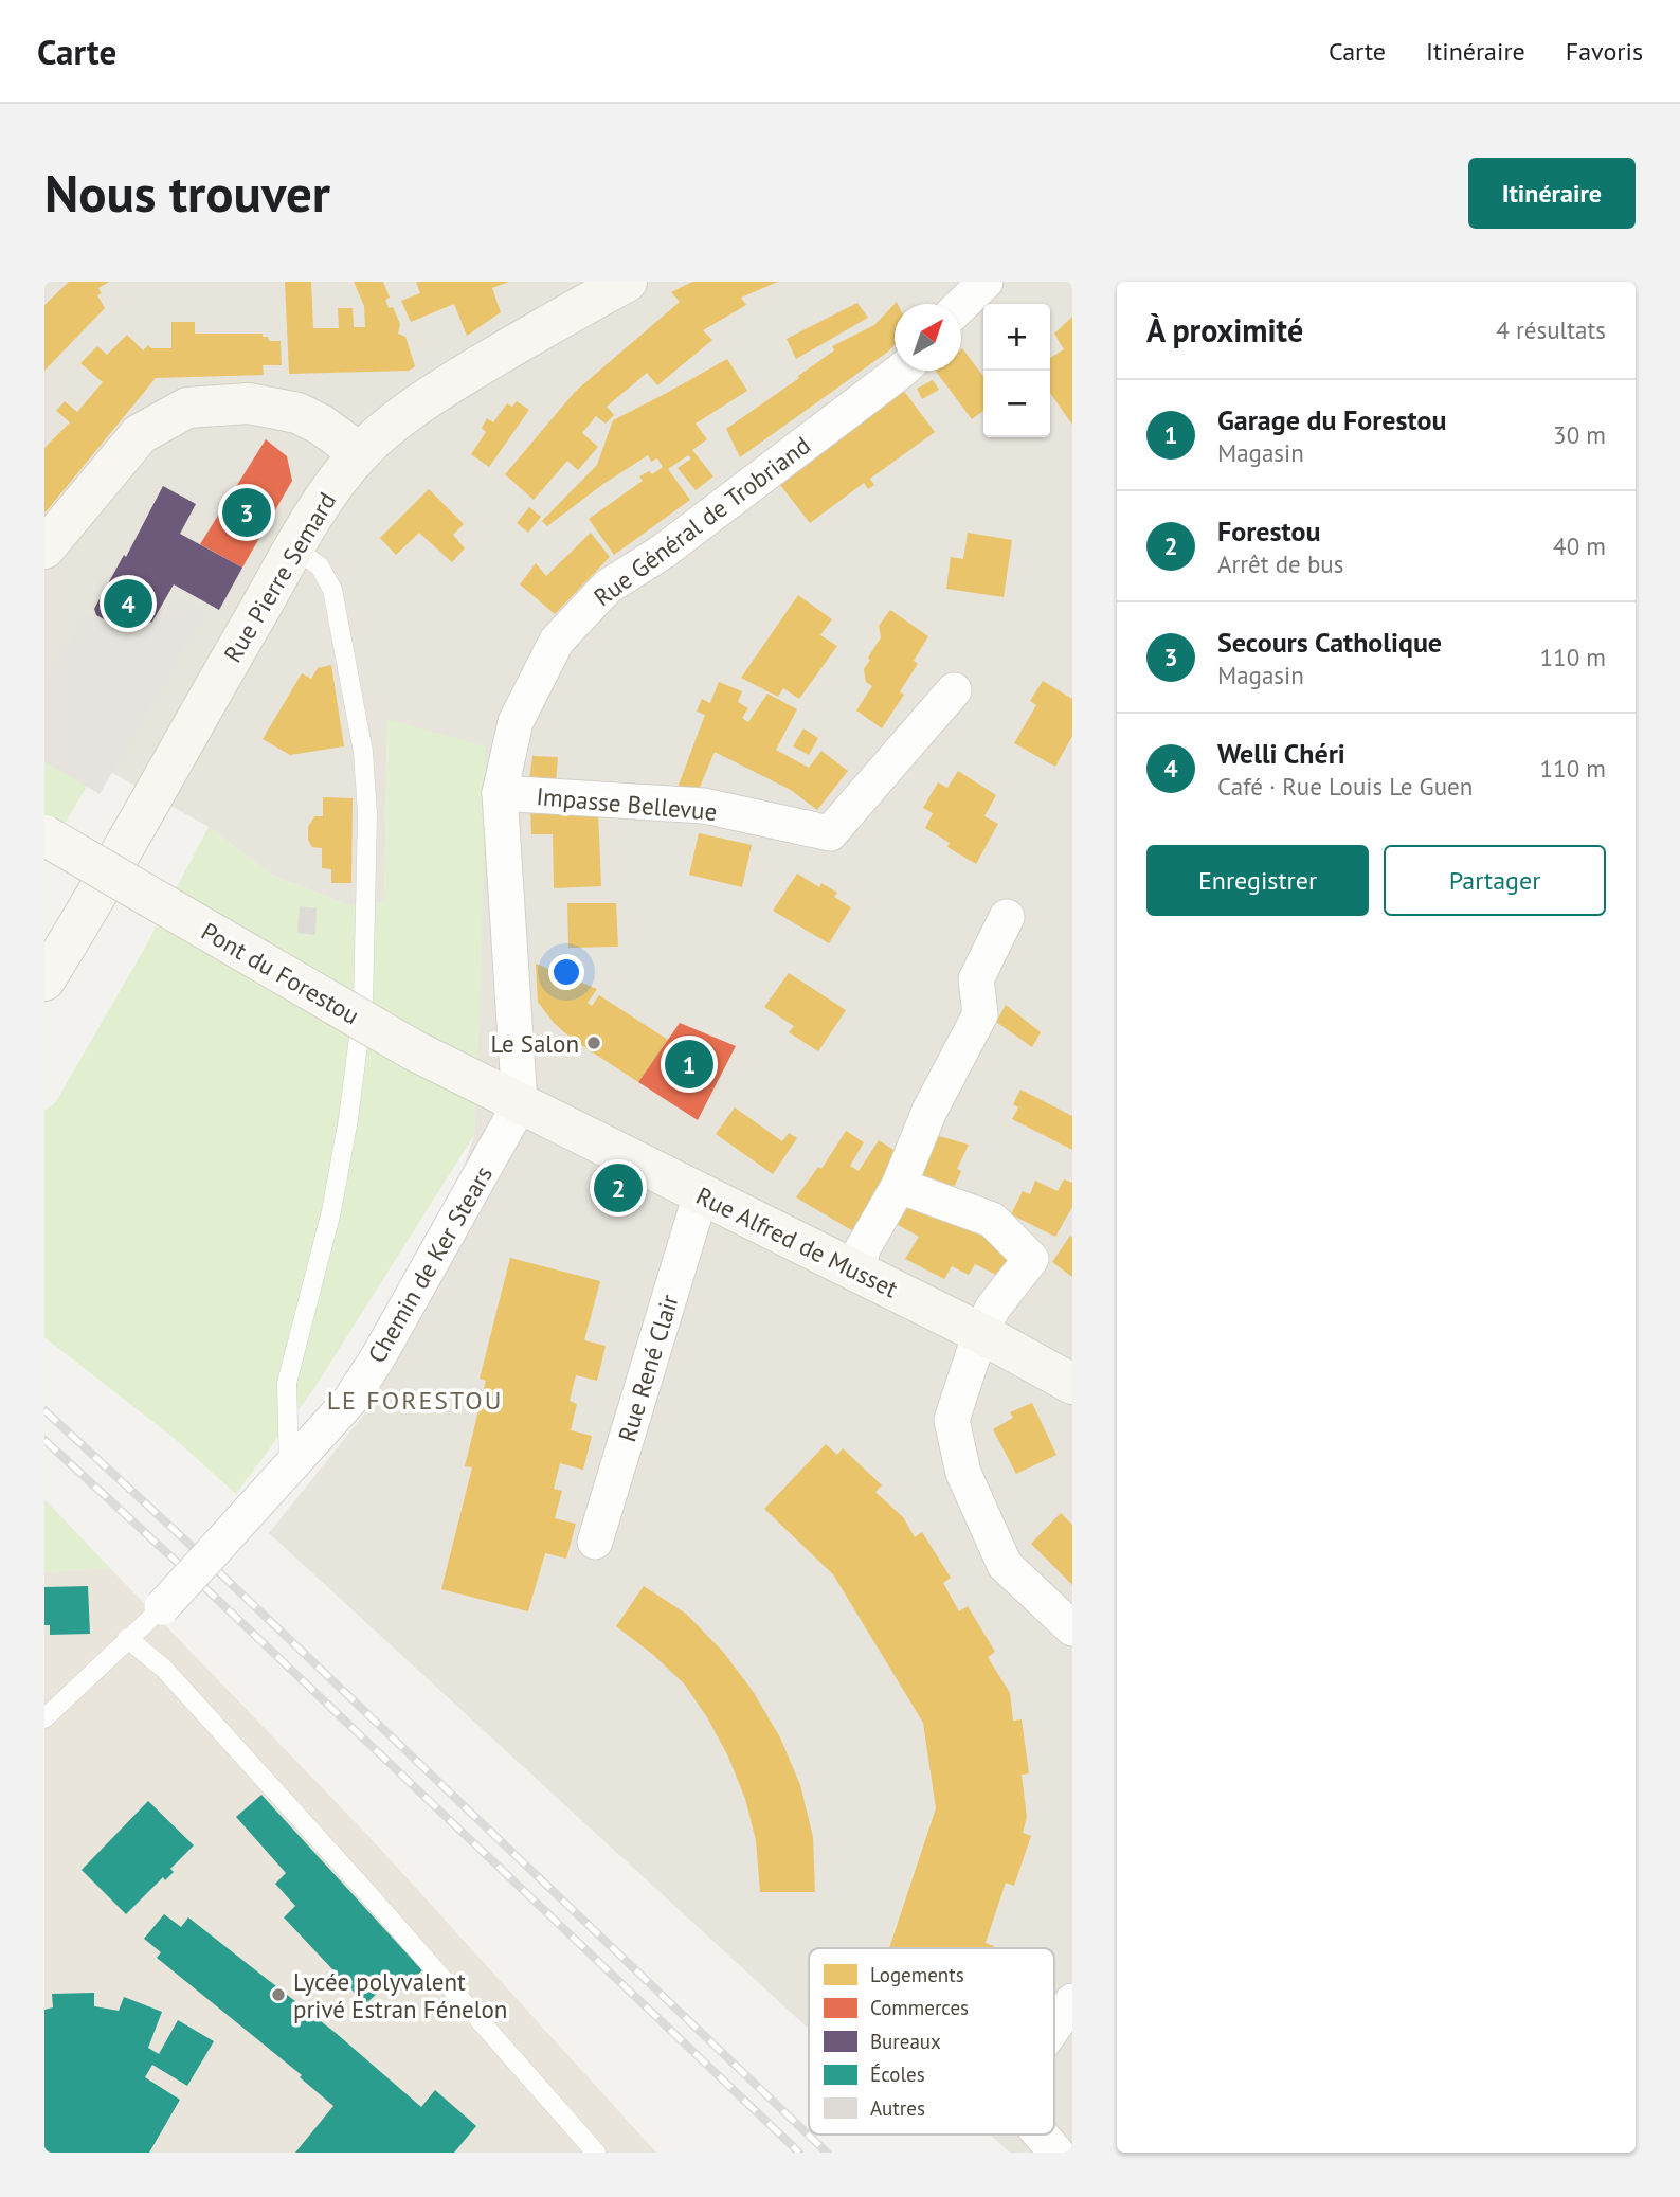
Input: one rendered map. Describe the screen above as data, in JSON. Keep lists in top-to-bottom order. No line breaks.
{"streets":{"street":["Rue Général de Trobriand","Rue Pierre Semard","Impasse Bellevue","Pont du Forestou","Rue Alfred de Musset","Chemin de Ker Stears","Rue René Clair"]},"crossings":[["Rue Général de Trobriand","Impasse Bellevue"],["Rue Général de Trobriand","Pont du Forestou"],["Rue Général de Trobriand","Rue Alfred de Musset"],["Rue Général de Trobriand","Chemin de Ker Stears"],["Pont du Forestou","Rue Alfred de Musset"],["Pont du Forestou","Chemin de Ker Stears"],["Rue Alfred de Musset","Chemin de Ker Stears"],["Rue Alfred de Musset","Rue René Clair"]],"districts":["LE FORESTOU"],"places":["Le Salon","Lycée polyvalent privé Estran Fénelon"],"legend":["Logements","Commerces","Bureaux","Écoles","Autres"],"north":"top right","page":{"header":"Carte","nav":["Carte","Itinéraire","Favoris"],"buttons":["Itinéraire",["Enregistrer","Partager"]],"title":"Nous trouver","heading":["À proximité","4 résultats"],"map_buttons":["+","−"],"list":[{"mark":"1","name":"Garage du Forestou","note":"Magasin","value":"30 m"},{"mark":"2","name":"Forestou","note":"Arrêt de bus","value":"40 m"},{"mark":"3","name":"Secours Catholique","note":"Magasin","value":"110 m"},{"mark":"4","name":"Welli Chéri","note":"Café · Rue Louis Le Guen","value":"110 m"}],"pins":["3","4","1","2"]}}
